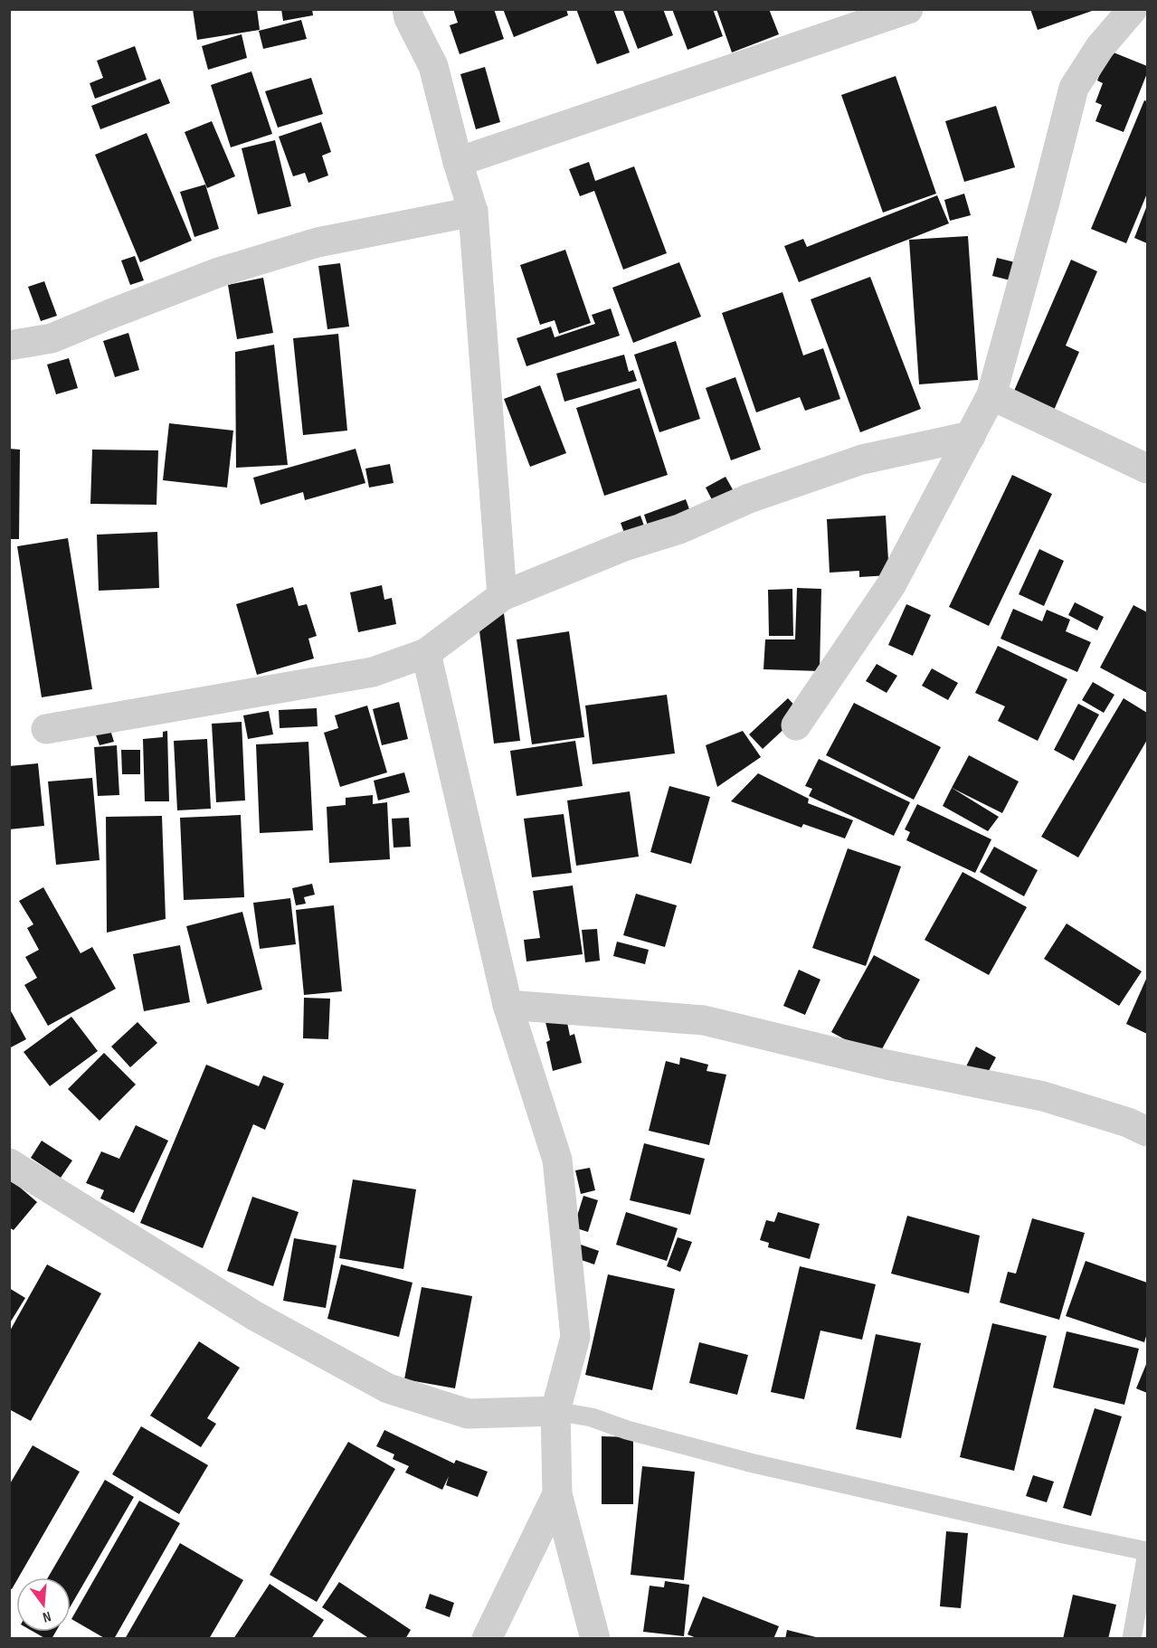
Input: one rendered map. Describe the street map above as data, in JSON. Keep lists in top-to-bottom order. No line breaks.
{"north":"bottom"}
